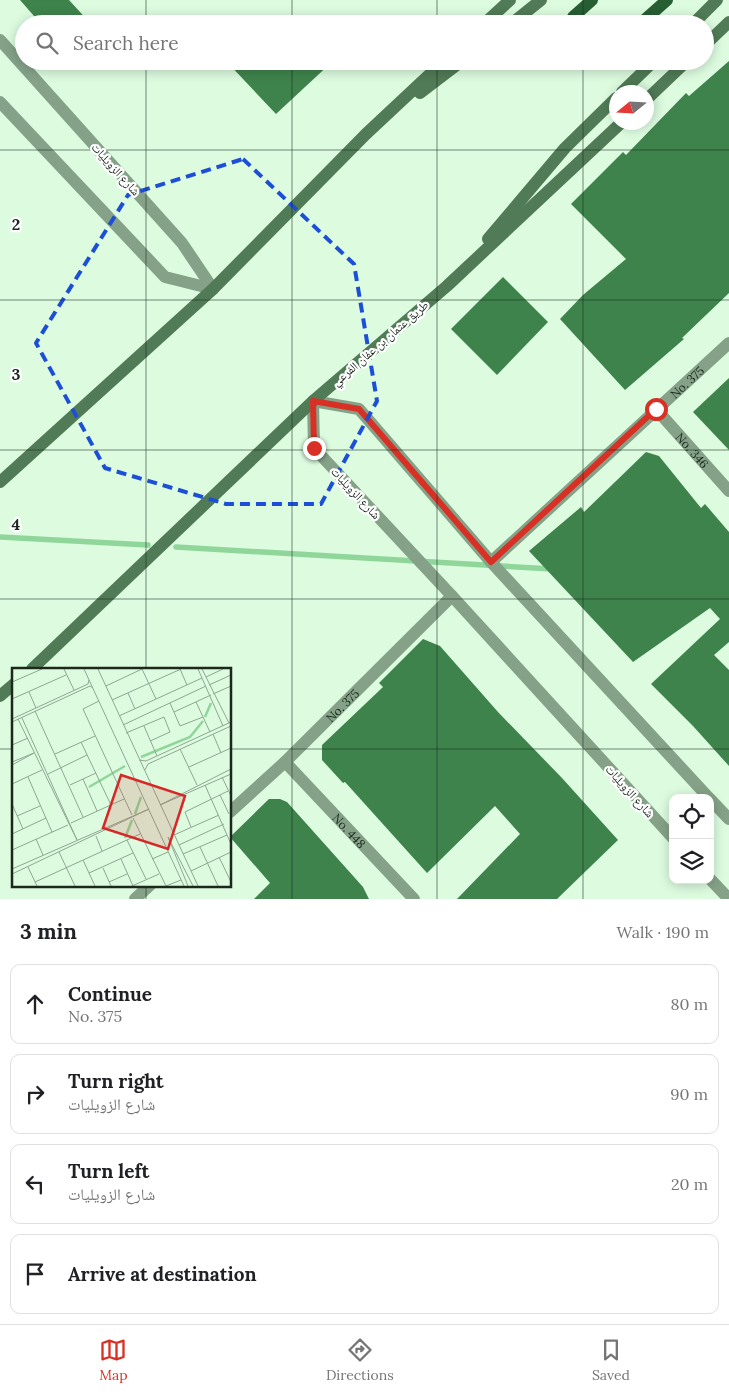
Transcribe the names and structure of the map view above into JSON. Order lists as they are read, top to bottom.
{
  "streets": {
    "main road": ["طريق عثمان بن عفان الفرعي"],
    "street": [
      "شارع الزويليات",
      "No. 375",
      "No. 346",
      "No. 448"
    ]
  },
  "crossings": [
    ["شارع الزويليات", "طريق عثمان بن عفان الفرعي"],
    ["شارع الزويليات", "No. 375"],
    ["No. 375", "No. 346"],
    ["No. 375", "No. 448"]
  ],
  "north": "left",
  "page": {
    "search": "Search here",
    "heading": ["3 min", "Walk · 190 m"],
    "list": [
      ["Continue", "No. 375", "80 m"],
      ["Turn right", "شارع الزويليات", "90 m"],
      ["Turn left", "شارع الزويليات", "20 m"],
      "Arrive at destination"
    ],
    "nav": ["Map", "Directions", "Saved"]
  },
  "grid": {
    "rows": ["2", "3", "4"]
  }
}
